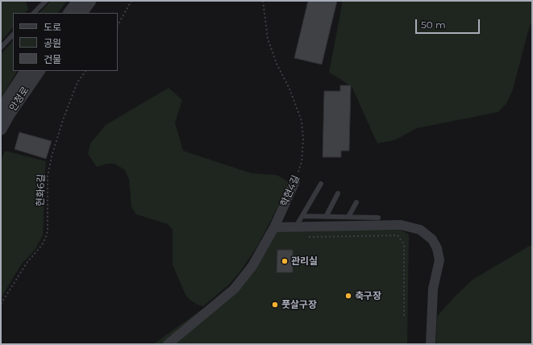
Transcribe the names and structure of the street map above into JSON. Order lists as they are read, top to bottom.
{
  "streets": {
    "street": ["안청로", "학현4길"],
    "path": ["현화6길"]
  },
  "places": ["관리실", "축구장", "풋살구장"],
  "legend": ["도로", "공원", "건물"],
  "scale_bar": "50 m"
}
